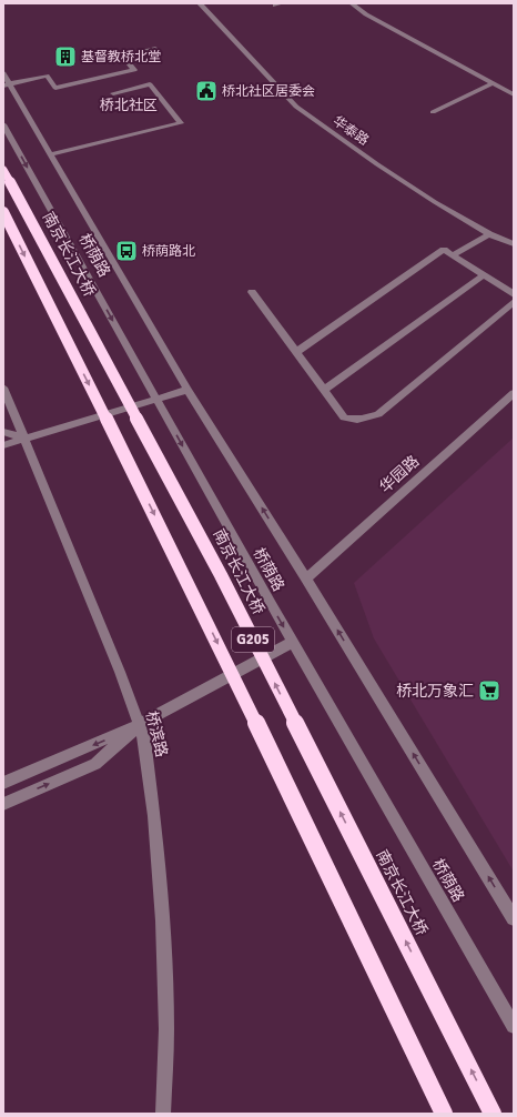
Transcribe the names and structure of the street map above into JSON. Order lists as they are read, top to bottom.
{
  "streets": {
    "highway": ["南京长江大桥", "G205"],
    "street": [
      "华泰路",
      "桥荫路",
      "华园路",
      "桥滨路"
    ]
  },
  "crossings": [
    ["桥荫路", "华园路"]
  ],
  "districts": ["桥北社区"],
  "places": {
    "building": ["基督教桥北堂"],
    "public building": ["桥北社区居委会"],
    "bus stop": ["桥荫路北"],
    "supermarket": ["桥北万象汇"]
  }
}
